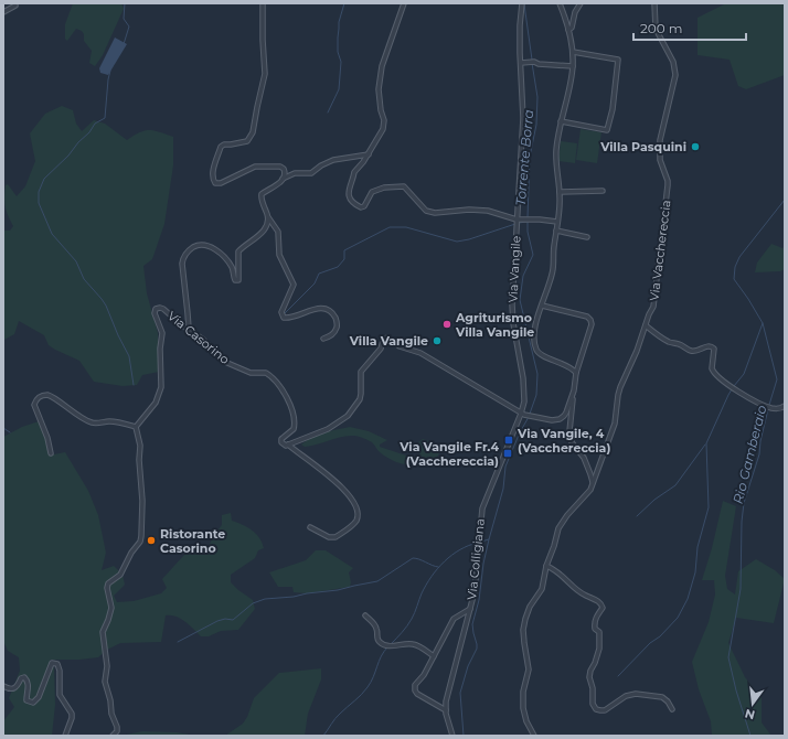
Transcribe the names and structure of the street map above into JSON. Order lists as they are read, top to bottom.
{
  "streets": {
    "street": [
      "Via Vacchereccia",
      "Via Vangile",
      "Via Casorino",
      "Via Colligiana"
    ]
  },
  "crossings": [
    ["Via Vangile", "Via Colligiana"]
  ],
  "water": ["Torrente Borra", "Rio Gamberaio"],
  "places": {
    "other": [
      "Villa Pasquini",
      "Agriturismo Villa Vangile",
      "Villa Vangile",
      "Ristorante Casorino"
    ],
    "transit": ["Via Vangile, 4 (Vacchereccia)", "Via Vangile Fr.4 (Vacchereccia)"]
  },
  "scale_bar": "200 m",
  "north": "bottom"
}
